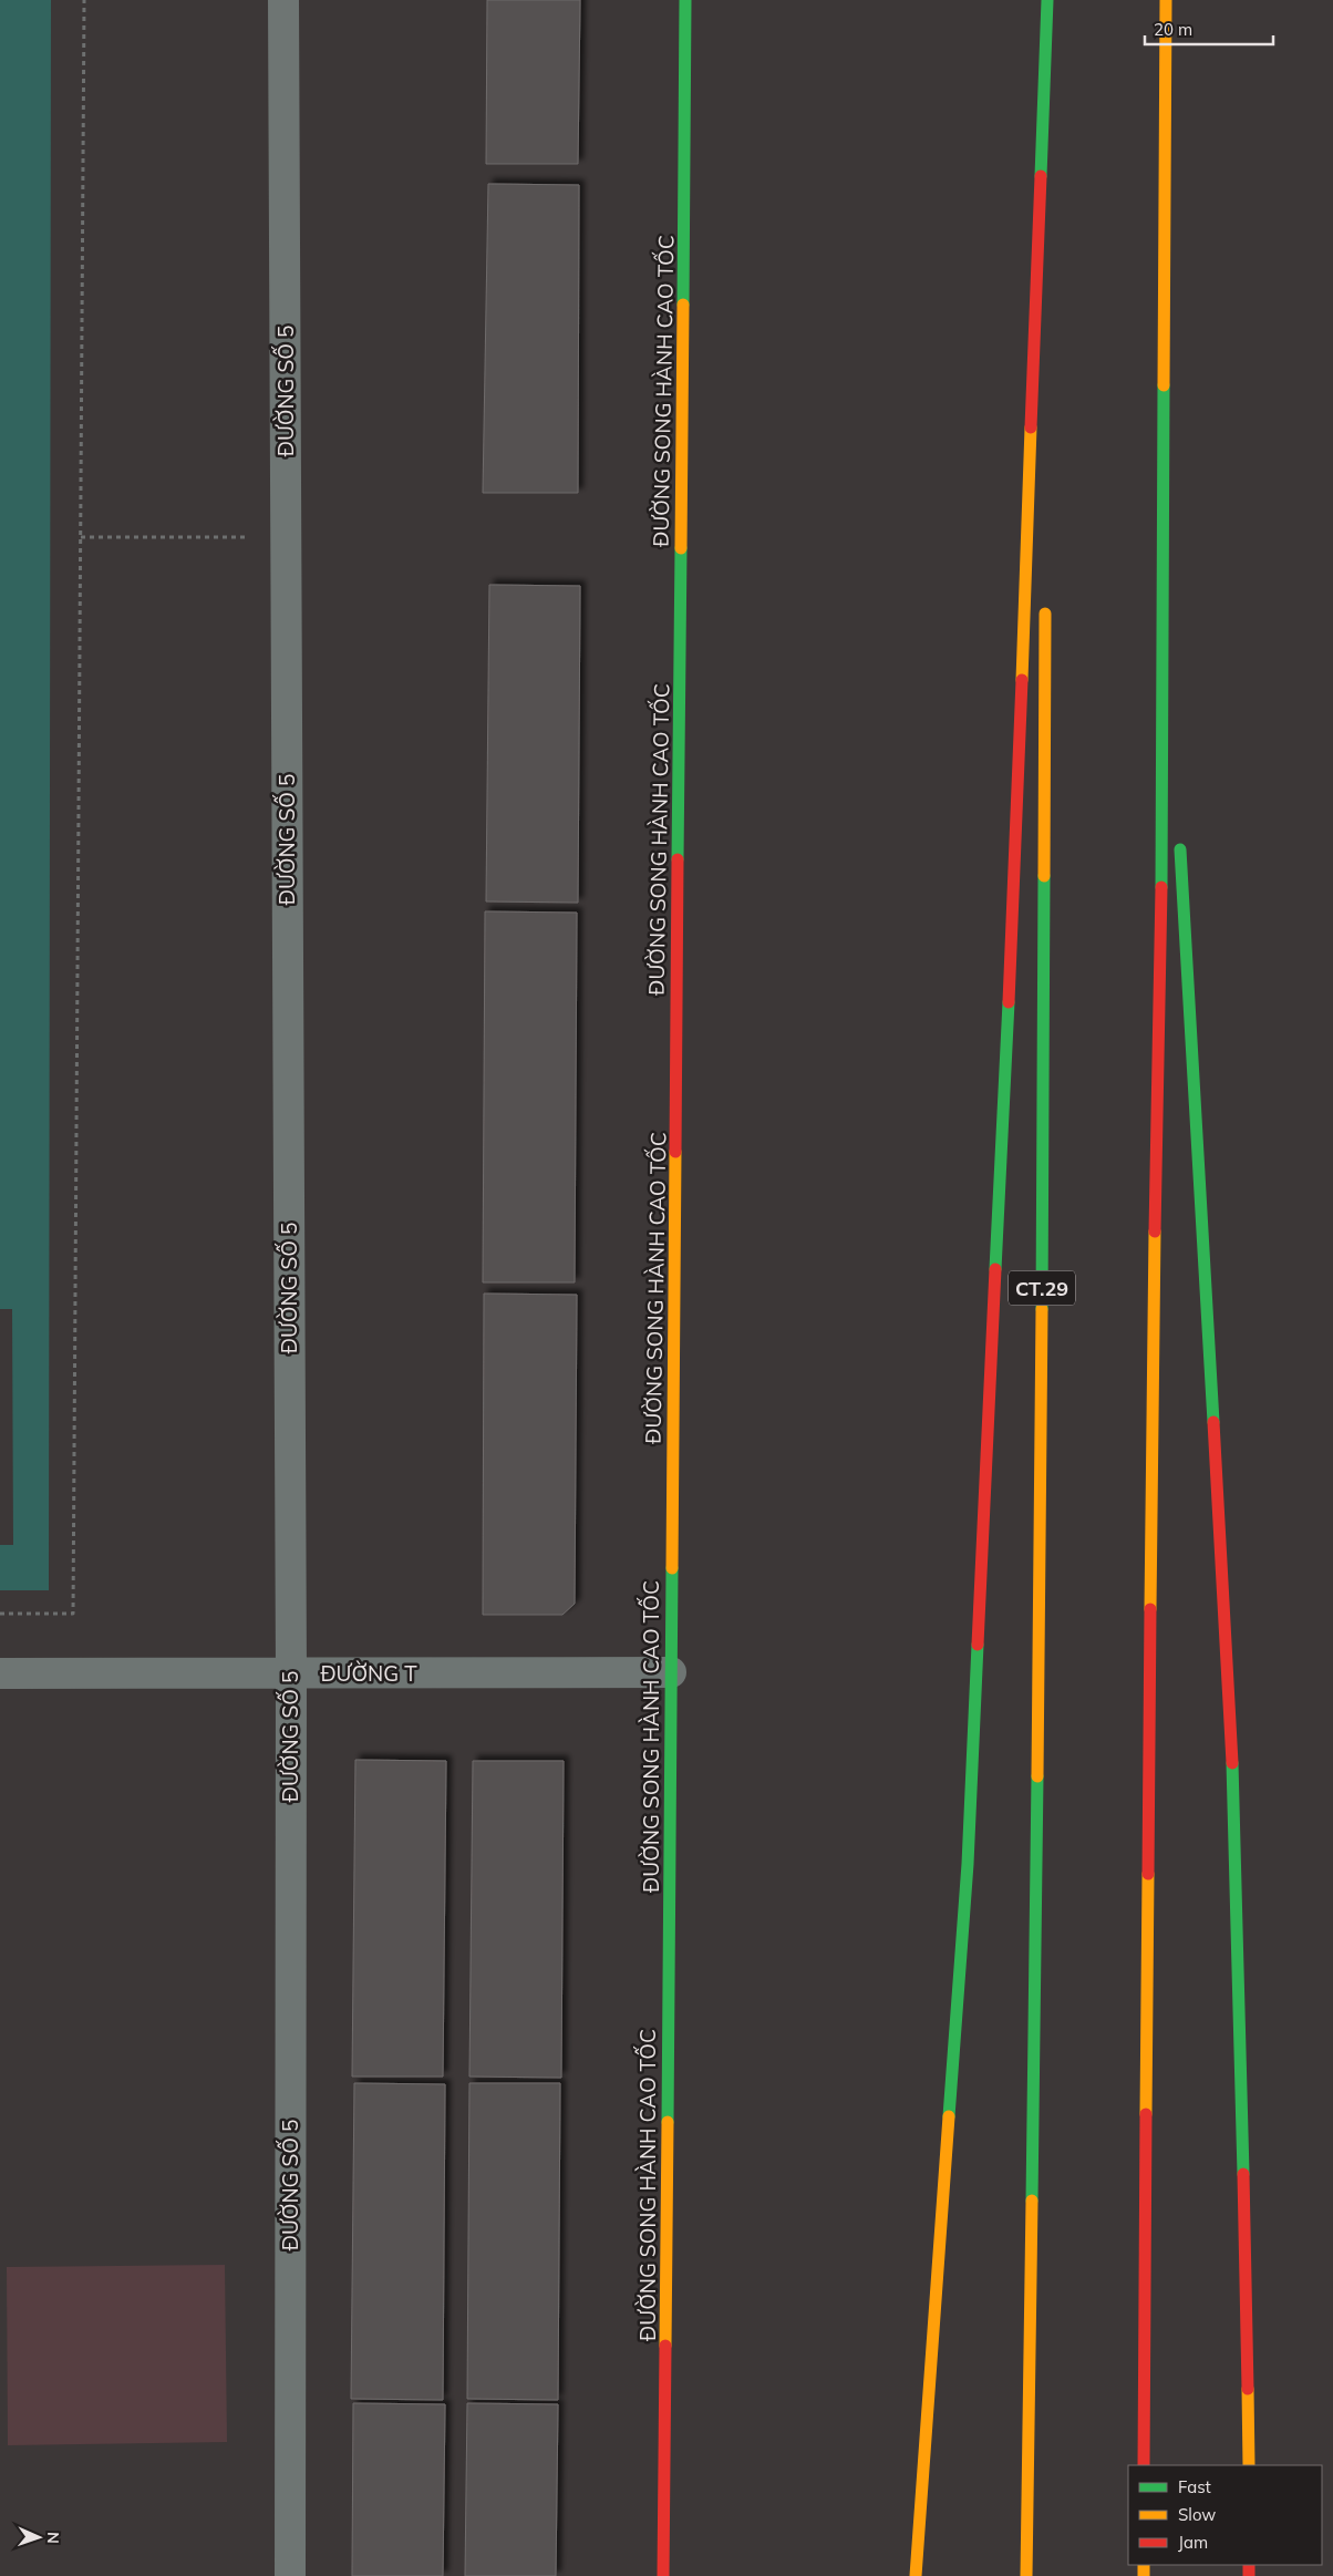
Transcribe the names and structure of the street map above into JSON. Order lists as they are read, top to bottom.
{
  "streets": {
    "main road": ["ĐƯỜNG SONG HÀNH CAO TỐC", "CT.29"],
    "street": ["ĐƯỜNG SỐ 5", "ĐƯỜNG T"]
  },
  "crossings": [
    ["ĐƯỜNG SỐ 5", "ĐƯỜNG T"],
    ["ĐƯỜNG SONG HÀNH CAO TỐC", "ĐƯỜNG T"]
  ],
  "legend": ["Fast", "Slow", "Jam"],
  "scale_bar": "20 m",
  "north": "right"
}
